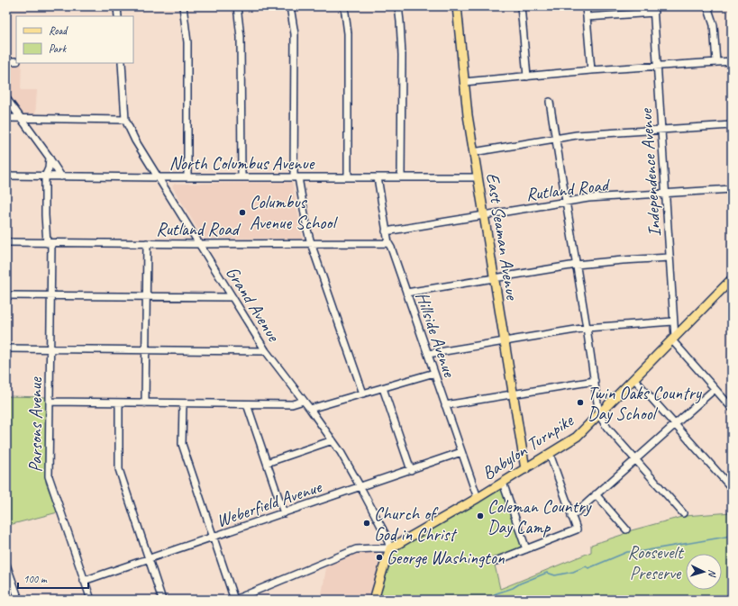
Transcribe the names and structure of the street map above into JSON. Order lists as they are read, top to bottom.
{
  "streets": {
    "main road": ["East Seaman Avenue", "Babylon Turnpike"],
    "street": [
      "North Columbus Avenue",
      "Independence Avenue",
      "Rutland Road",
      "Grand Avenue",
      "Hillside Avenue",
      "Parsons Avenue",
      "Weberfield Avenue"
    ]
  },
  "crossings": [
    ["North Columbus Avenue", "East Seaman Avenue"],
    ["North Columbus Avenue", "Grand Avenue"],
    ["North Columbus Avenue", "Hillside Avenue"],
    ["North Columbus Avenue", "Parsons Avenue"],
    ["Independence Avenue", "Rutland Road"],
    ["Independence Avenue", "Babylon Turnpike"],
    ["Rutland Road", "East Seaman Avenue"],
    ["Rutland Road", "Grand Avenue"],
    ["Rutland Road", "Hillside Avenue"],
    ["Rutland Road", "Parsons Avenue"],
    ["East Seaman Avenue", "Babylon Turnpike"],
    ["Grand Avenue", "Babylon Turnpike"],
    ["Grand Avenue", "Weberfield Avenue"],
    ["Hillside Avenue", "Babylon Turnpike"],
    ["Hillside Avenue", "Weberfield Avenue"],
    ["Parsons Avenue", "Weberfield Avenue"]
  ],
  "parks": ["Roosevelt Preserve"],
  "places": [
    "Columbus Avenue School",
    "Twin Oaks Country Day School",
    "Coleman Country Day Camp",
    "Church of God in Christ",
    "George Washington"
  ],
  "legend": ["Road", "Park"],
  "scale_bar": "100 m",
  "north": "right"
}
